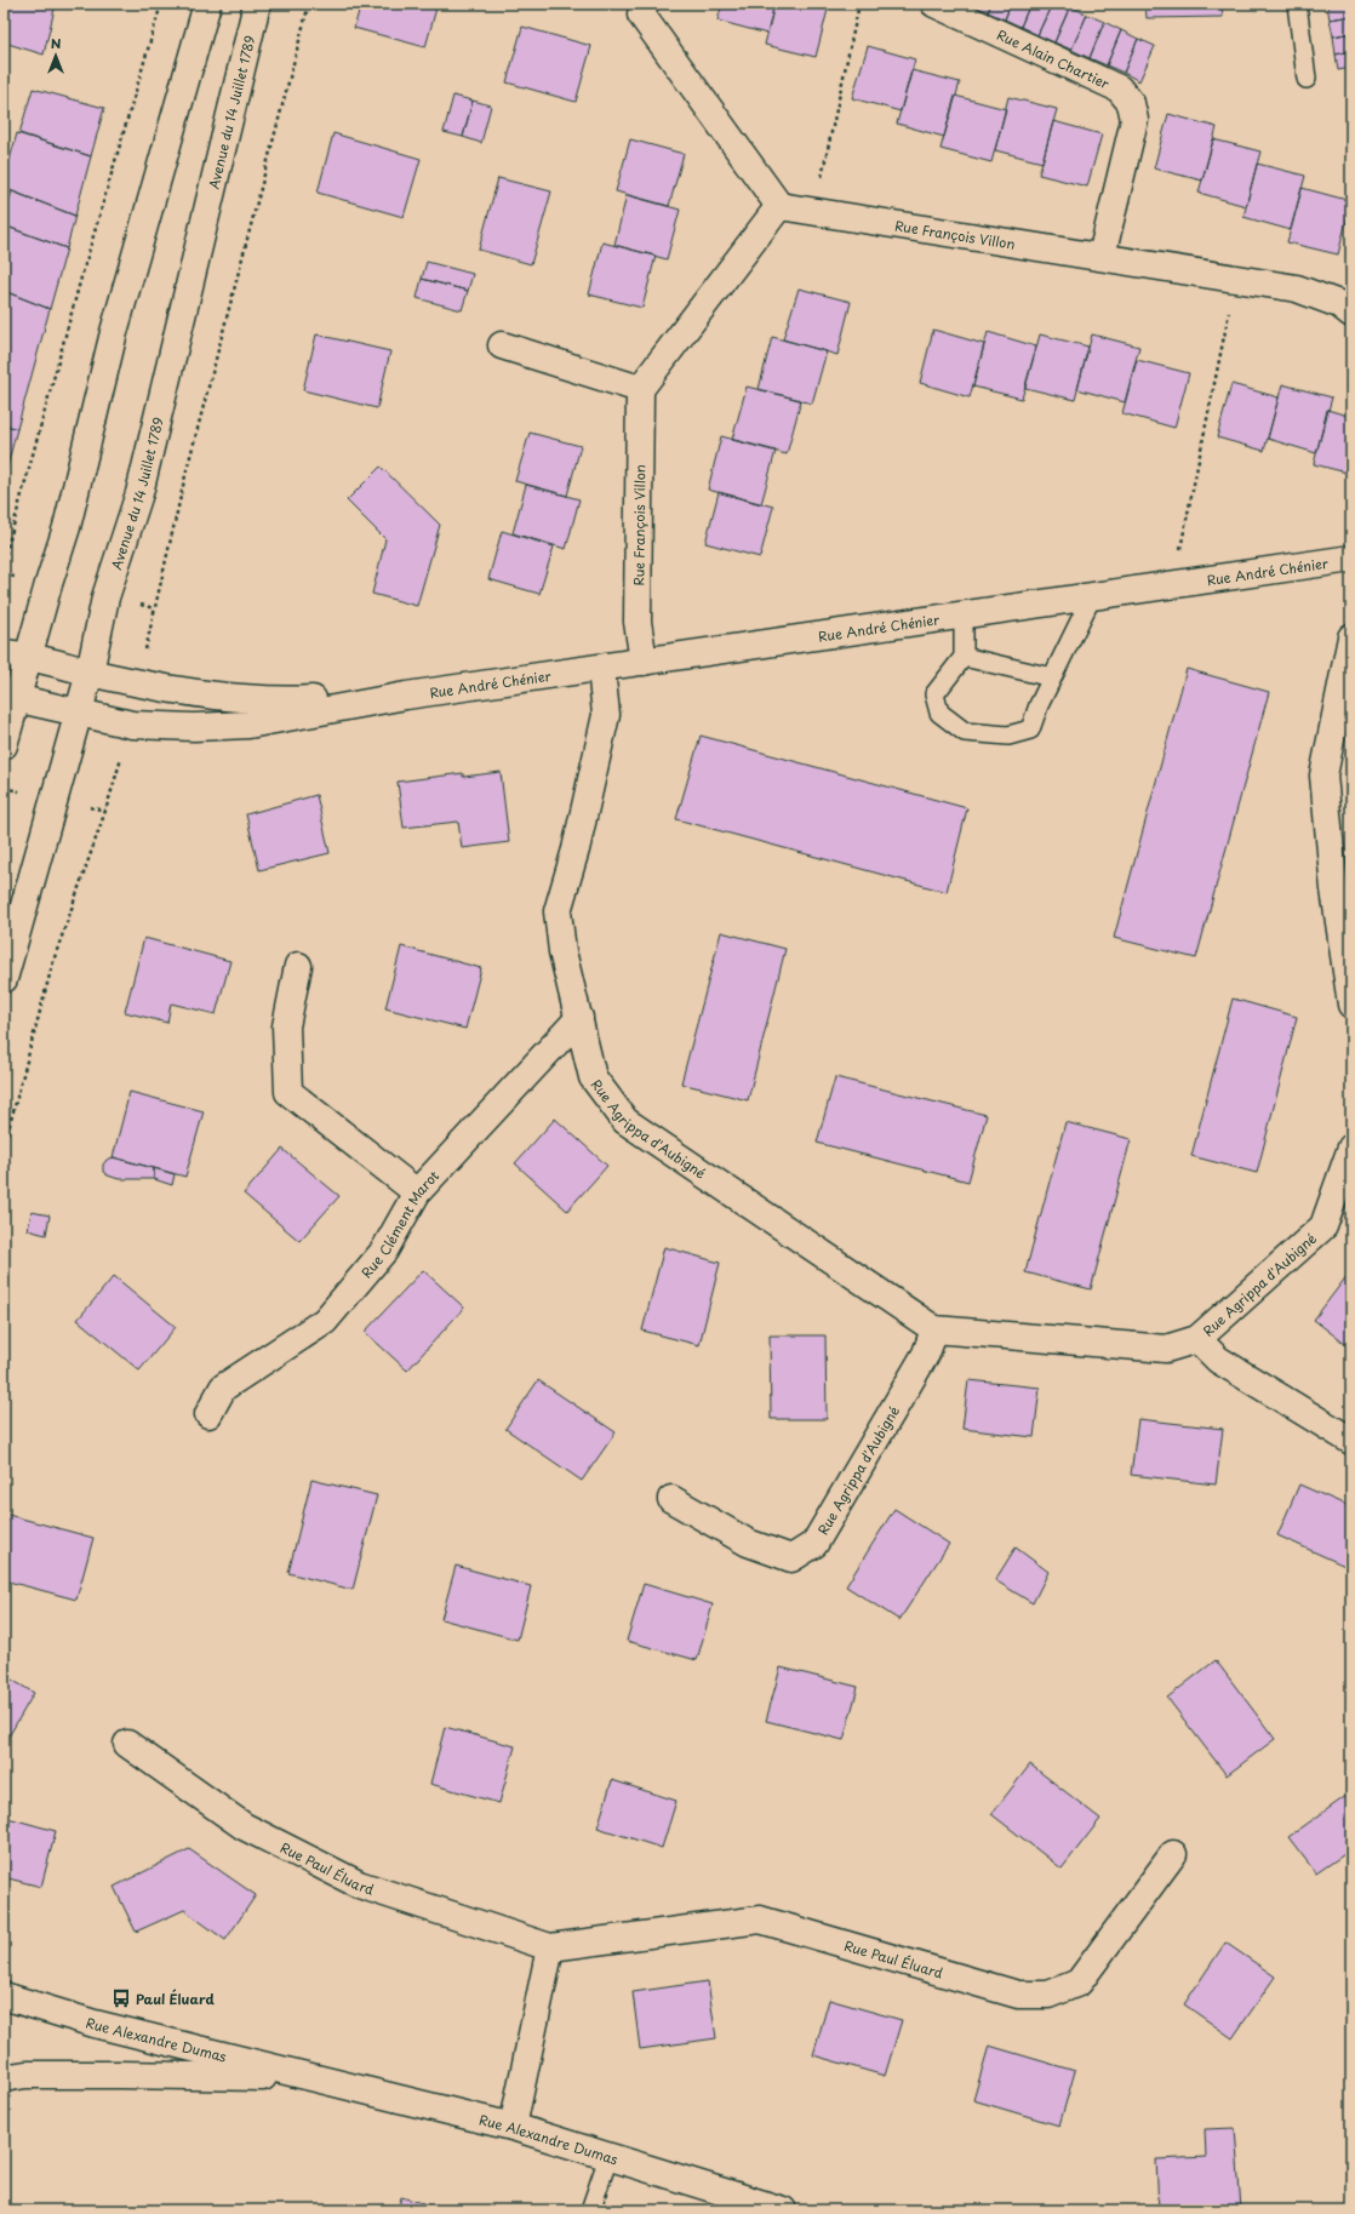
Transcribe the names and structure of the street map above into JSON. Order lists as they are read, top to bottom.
{
  "streets": {
    "street": [
      "Rue Alain Chartier",
      "Avenue du 14 Juillet 1789",
      "Rue François Villon",
      "Rue André Chénier",
      "Rue Agrippa d'Aubigné",
      "Rue Clément Marot",
      "Rue Paul Éluard",
      "Rue Alexandre Dumas"
    ]
  },
  "crossings": [
    ["Rue Alain Chartier", "Rue François Villon"],
    ["Avenue du 14 Juillet 1789", "Rue André Chénier"],
    ["Rue François Villon", "Rue André Chénier"],
    ["Rue André Chénier", "Rue Agrippa d'Aubigné"],
    ["Rue Agrippa d'Aubigné", "Rue Clément Marot"]
  ],
  "places": {
    "bus stop": ["Paul Éluard"]
  },
  "north": "top"
}
